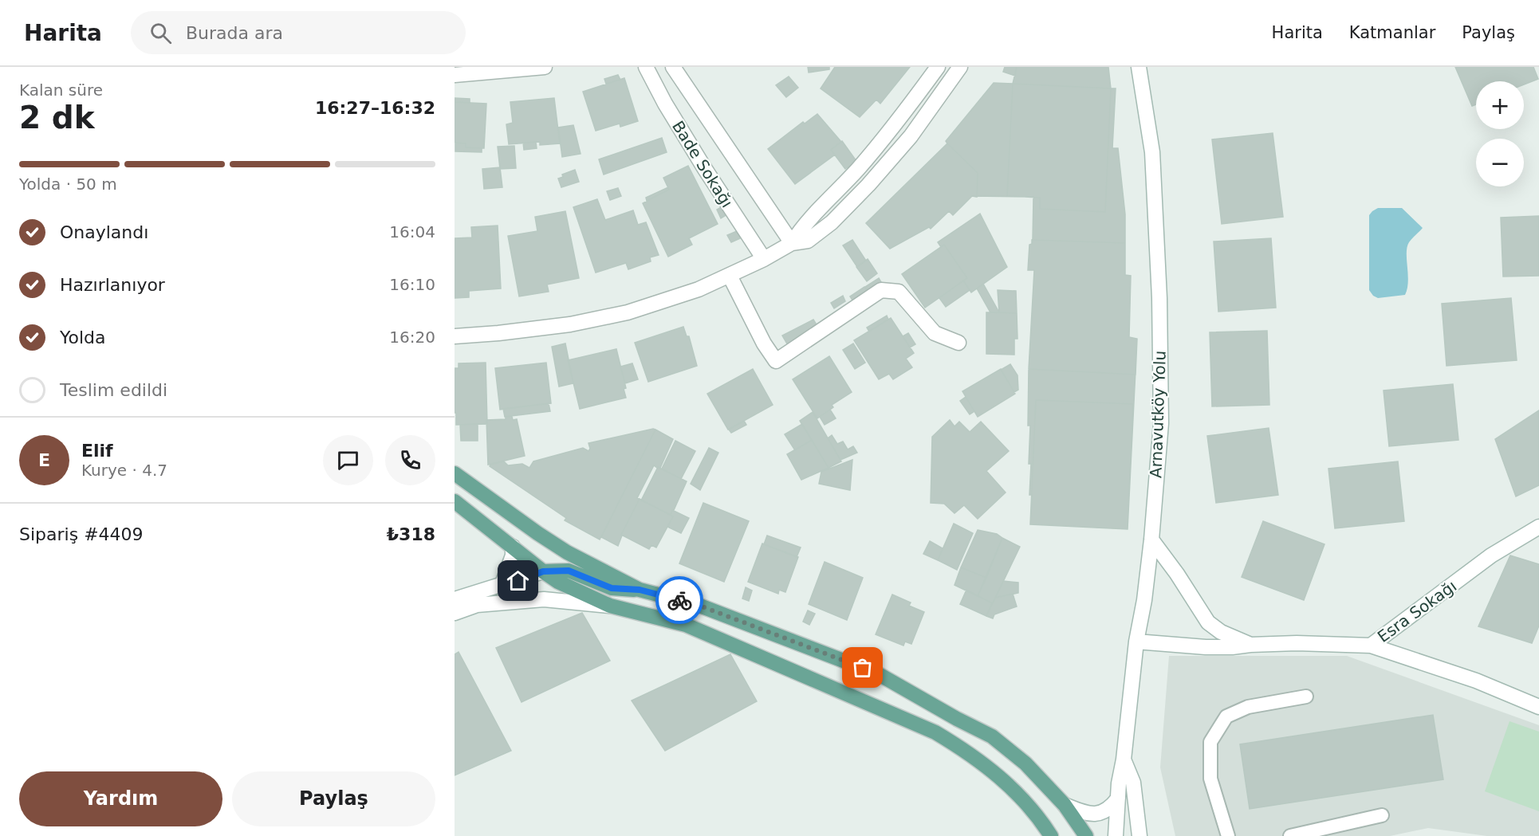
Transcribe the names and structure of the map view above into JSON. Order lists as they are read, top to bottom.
{
  "streets": {
    "main road": ["Bade Sokağı", "Arnavutköy Yolu", "Esra Sokağı"]
  },
  "crossings": [
    ["Arnavutköy Yolu", "Esra Sokağı"]
  ],
  "page": {
    "header": "Harita",
    "search": "Burada ara",
    "nav": ["Harita", "Katmanlar", "Paylaş"],
    "heading": ["2 dk", "Kalan süre", "16:27–16:32"],
    "panel": [
      "Elif",
      "Kurye · 4.7",
      "Sipariş #4409",
      "₺318"
    ],
    "map_buttons": ["+", "−"],
    "bar": "Yolda · 50 m",
    "list": [
      ["Onaylandı", "16:04"],
      ["Hazırlanıyor", "16:10"],
      ["Yolda", "16:20"],
      "Teslim edildi"
    ],
    "round": "E",
    "buttons": ["Yardım", "Paylaş"]
  }
}
